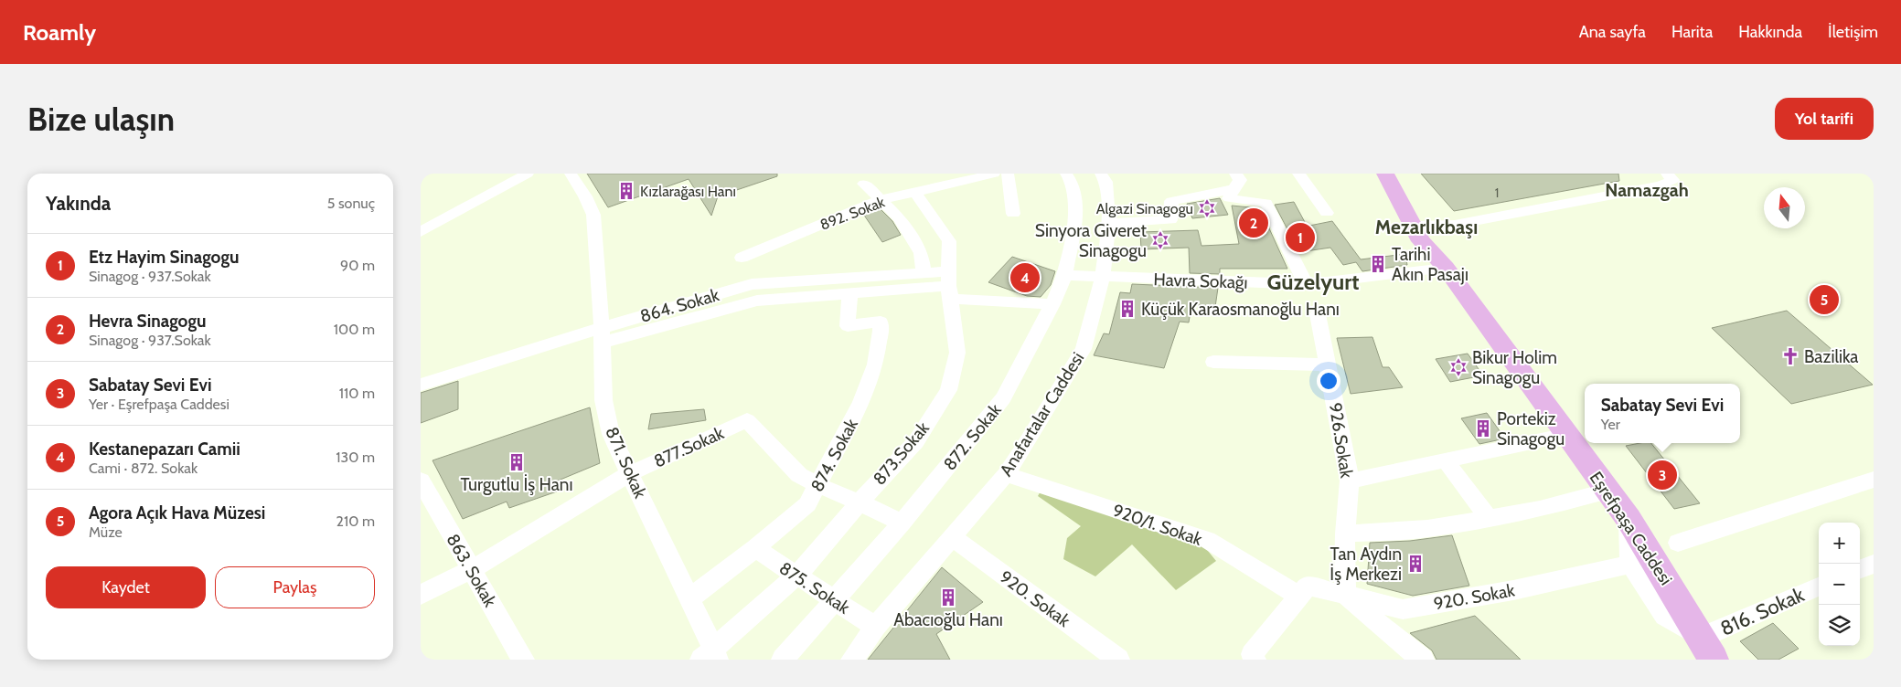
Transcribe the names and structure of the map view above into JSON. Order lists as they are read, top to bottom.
{
  "streets": {
    "main road": ["Eşrefpaşa Caddesi"],
    "street": [
      "892. Sokak",
      "Havra Sokağı",
      "864. Sokak",
      "Anafartalar Caddesi",
      "872. Sokak",
      "926.Sokak",
      "877.Sokak",
      "873.Sokak",
      "874. Sokak",
      "871. Sokak",
      "920/1. Sokak",
      "863. Sokak",
      "875. Sokak",
      "920. Sokak",
      "816. Sokak"
    ]
  },
  "crossings": [
    ["892. Sokak", "873.Sokak"],
    ["Havra Sokağı", "Anafartalar Caddesi"],
    ["Havra Sokağı", "872. Sokak"],
    ["Havra Sokağı", "Eşrefpaşa Caddesi"],
    ["864. Sokak", "873.Sokak"],
    ["864. Sokak", "871. Sokak"],
    ["Anafartalar Caddesi", "920/1. Sokak"],
    ["Anafartalar Caddesi", "875. Sokak"],
    ["Anafartalar Caddesi", "920. Sokak"],
    ["872. Sokak", "875. Sokak"],
    ["926.Sokak", "920. Sokak"],
    ["877.Sokak", "874. Sokak"],
    ["877.Sokak", "871. Sokak"],
    ["877.Sokak", "863. Sokak"],
    ["873.Sokak", "871. Sokak"],
    ["873.Sokak", "875. Sokak"],
    ["874. Sokak", "871. Sokak"],
    ["874. Sokak", "875. Sokak"],
    ["920/1. Sokak", "920. Sokak"],
    ["Eşrefpaşa Caddesi", "920. Sokak"],
    ["Eşrefpaşa Caddesi", "816. Sokak"]
  ],
  "districts": ["Namazgah", "Mezarlıkbaşı", "Güzelyurt"],
  "places": {
    "building": [
      "Kızlarağası Hanı",
      "Tarihi Akın Pasajı",
      "Küçük Karaosmanoğlu Hanı",
      "Portekiz Sinagogu",
      "Turgutlu İş Hanı",
      "Tan Aydın İş Merkezi",
      "Abacıoğlu Hanı"
    ],
    "synagogue": ["Algazi Sinagogu", "Sinyora Giveret Sinagogu", "Bikur Holim Sinagogu"],
    "church": ["Bazilika"]
  },
  "house_numbers": ["1"],
  "north": "top",
  "page": {
    "header": "Roamly",
    "nav": [
      "Ana sayfa",
      "Harita",
      "Hakkında",
      "İletişim"
    ],
    "buttons": [
      "Yol tarifi",
      ["Kaydet", "Paylaş"]
    ],
    "title": "Bize ulaşın",
    "heading": ["Yakında", "5 sonuç"],
    "pins": [
      "2",
      "1",
      "4",
      "5",
      "3"
    ],
    "list": [
      {
        "mark": "1",
        "name": "Etz Hayim Sinagogu",
        "note": "Sinagog · 937.Sokak",
        "value": "90 m"
      },
      {
        "mark": "2",
        "name": "Hevra Sinagogu",
        "note": "Sinagog · 937.Sokak",
        "value": "100 m"
      },
      {
        "mark": "3",
        "name": "Sabatay Sevi Evi",
        "note": "Yer · Eşrefpaşa Caddesi",
        "value": "110 m"
      },
      {
        "mark": "4",
        "name": "Kestanepazarı Camii",
        "note": "Cami · 872. Sokak",
        "value": "130 m"
      },
      {
        "mark": "5",
        "name": "Agora Açık Hava Müzesi",
        "note": "Müze",
        "value": "210 m"
      }
    ],
    "popup": ["Sabatay Sevi Evi", "Yer"],
    "map_buttons": ["+", "−"]
  }
}
